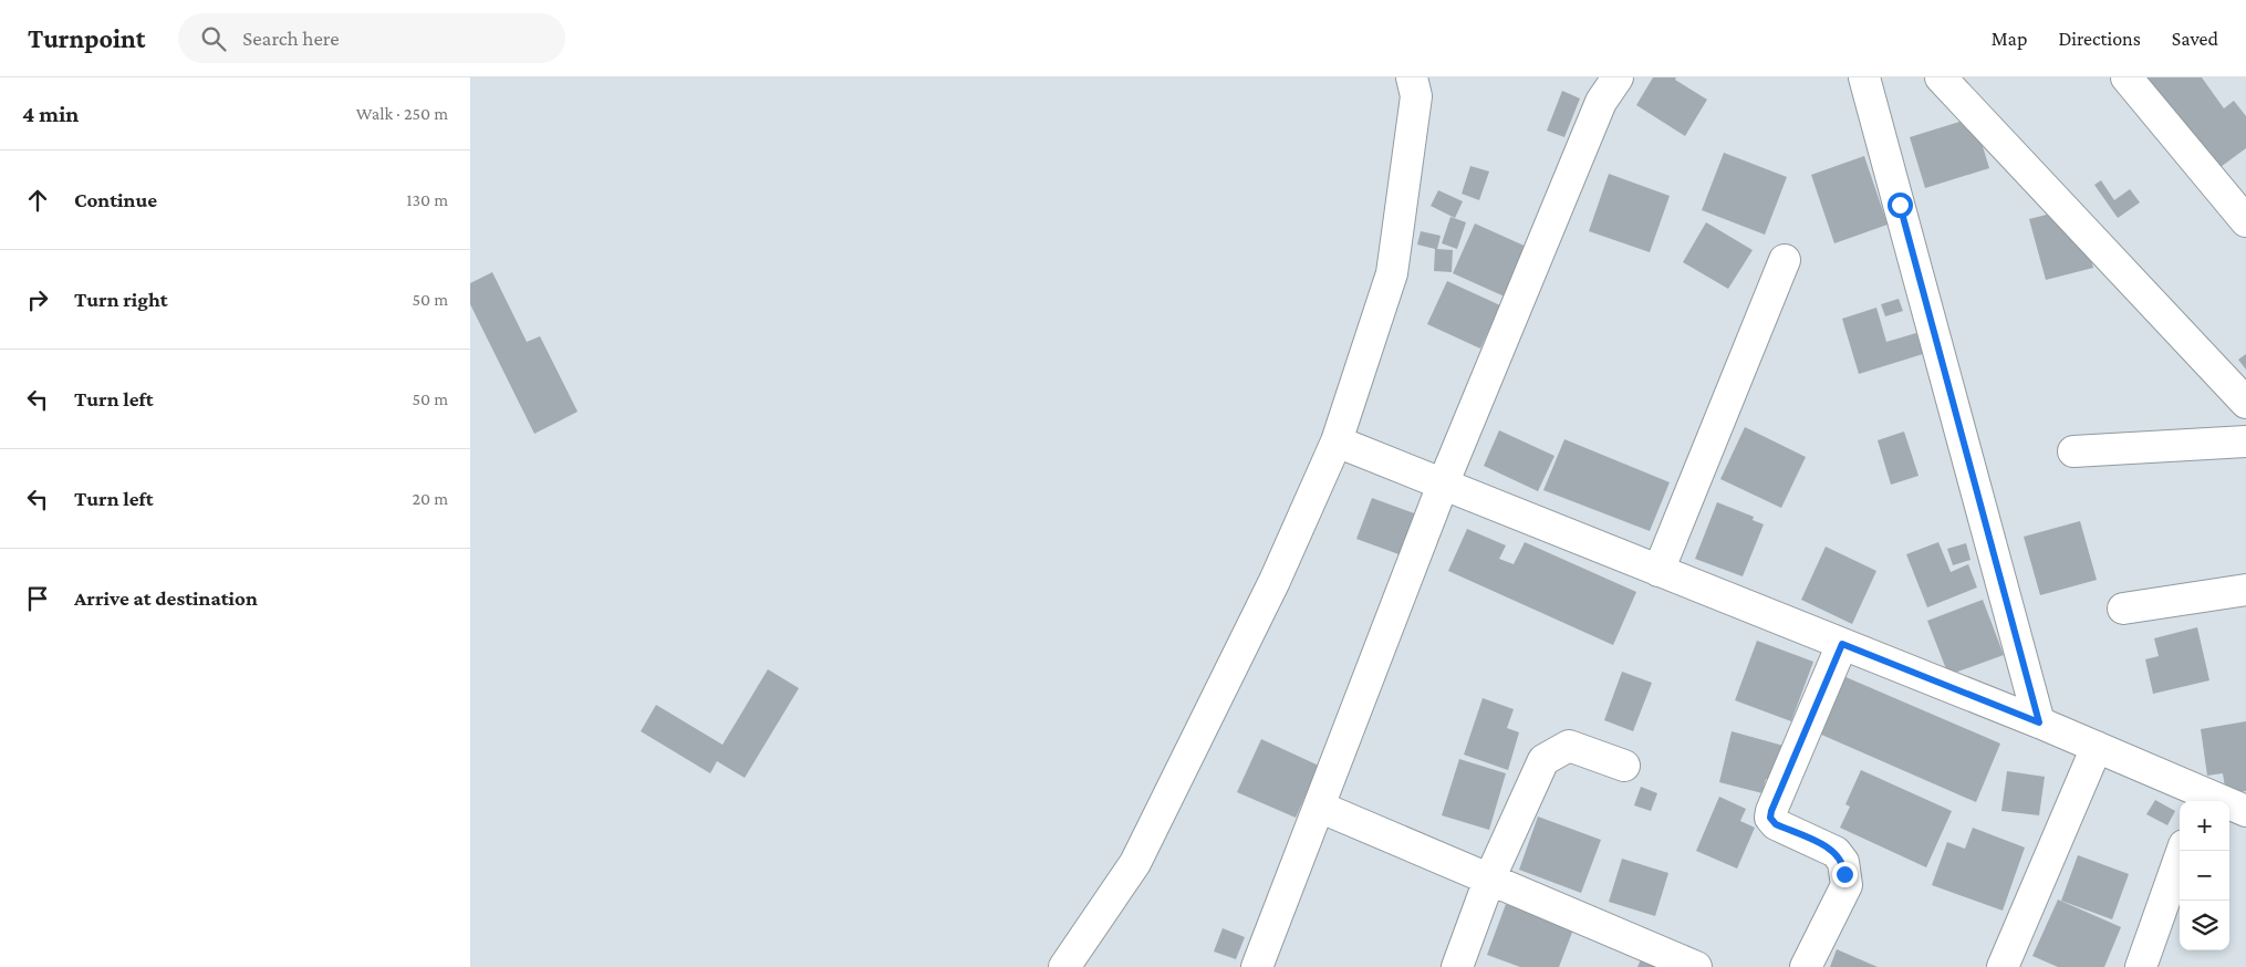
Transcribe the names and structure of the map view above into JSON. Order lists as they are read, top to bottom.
{
  "page": {
    "header": "Turnpoint",
    "search": "Search here",
    "nav": ["Map", "Directions", "Saved"],
    "heading": ["4 min", "Walk · 250 m"],
    "list": [
      ["Continue", "130 m"],
      ["Turn right", "50 m"],
      ["Turn left", "50 m"],
      ["Turn left", "20 m"],
      "Arrive at destination"
    ],
    "map_buttons": ["+", "−"]
  }
}
